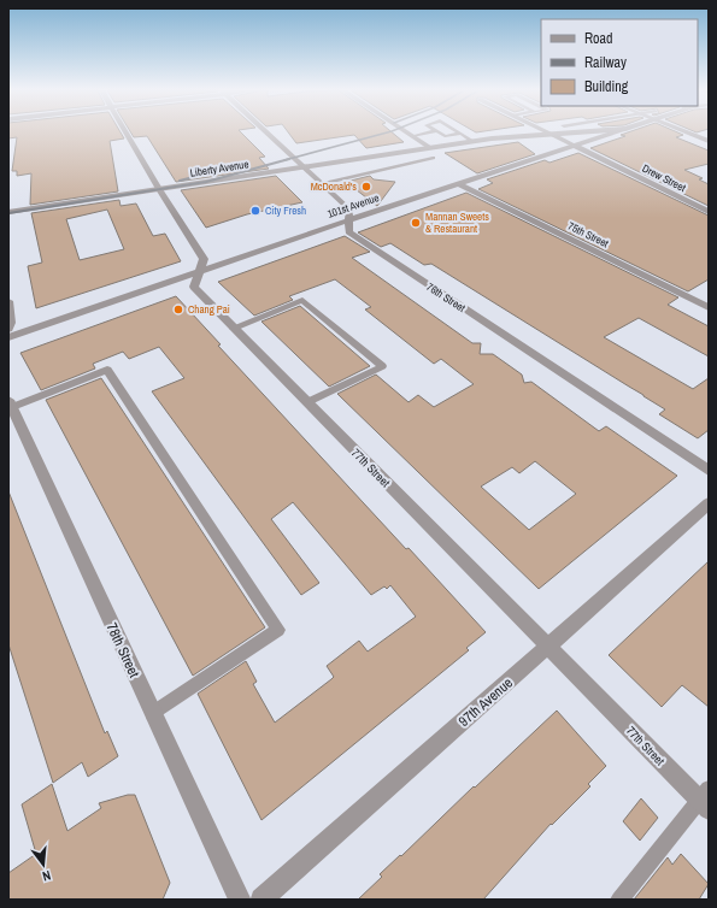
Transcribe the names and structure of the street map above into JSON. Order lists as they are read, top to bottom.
{
  "streets": {
    "street": [
      "Liberty Avenue",
      "Drew Street",
      "101st Avenue",
      "75th Street",
      "76th Street",
      "77th Street",
      "78th Street",
      "97th Avenue"
    ]
  },
  "crossings": [
    ["Liberty Avenue", "Drew Street"],
    ["Liberty Avenue", "76th Street"],
    ["Liberty Avenue", "77th Street"],
    ["Drew Street", "101st Avenue"],
    ["101st Avenue", "75th Street"],
    ["101st Avenue", "76th Street"],
    ["101st Avenue", "77th Street"],
    ["77th Street", "97th Avenue"]
  ],
  "places": [
    "McDonald's",
    "City Fresh",
    "Mannan Sweets & Restaurant",
    "Chang Pai"
  ],
  "legend": ["Road", "Railway", "Building"],
  "north": "bottom"
}
